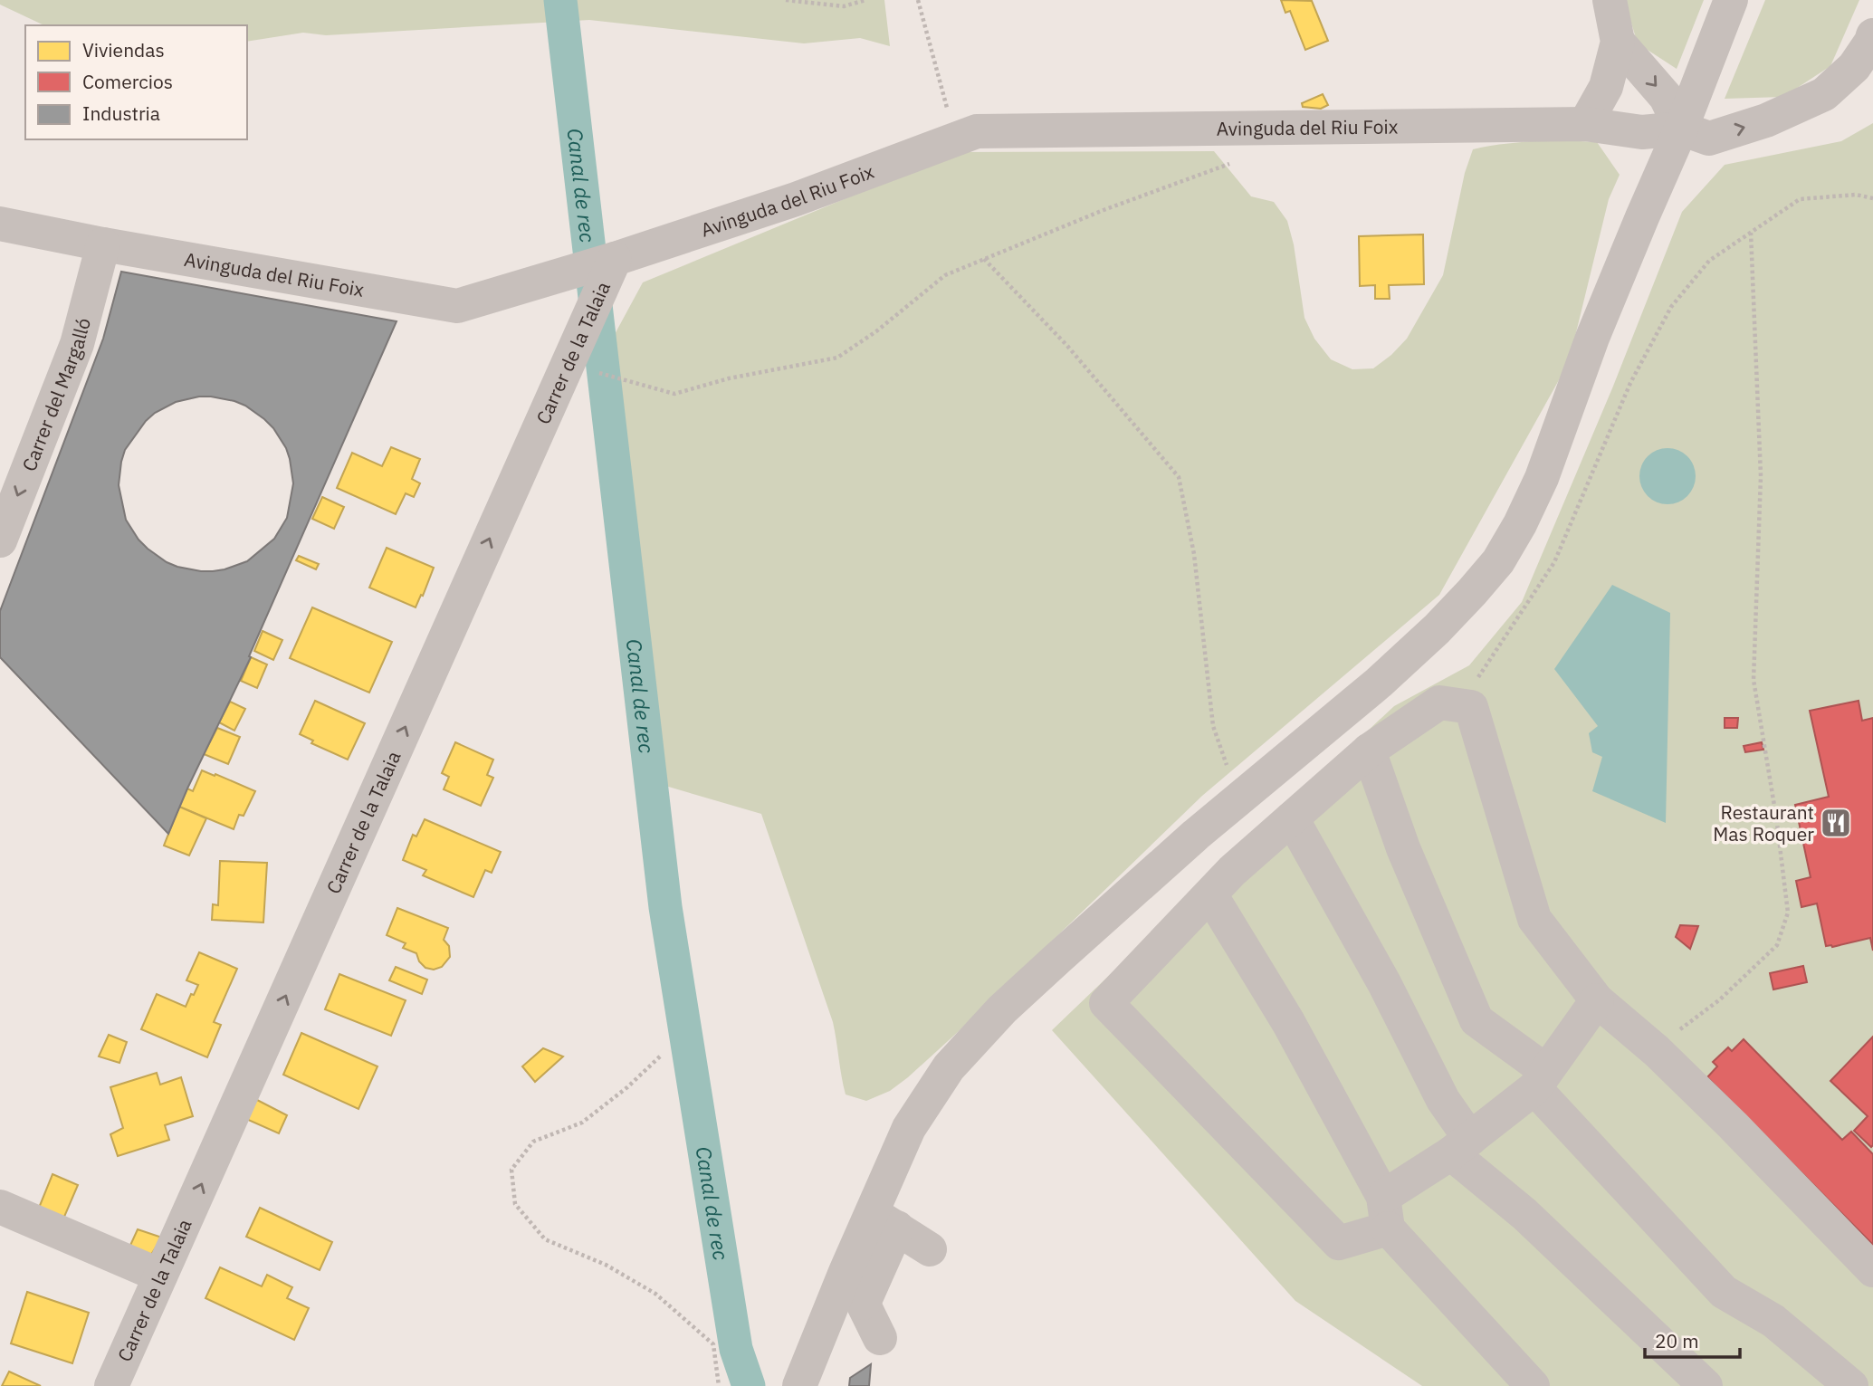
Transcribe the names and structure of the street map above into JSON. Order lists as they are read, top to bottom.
{
  "streets": {
    "street": ["Avinguda del Riu Foix", "Carrer de la Talaia", "Carrer del Margalló"]
  },
  "crossings": [
    ["Avinguda del Riu Foix", "Carrer de la Talaia"],
    ["Avinguda del Riu Foix", "Carrer del Margalló"]
  ],
  "one_way": ["Carrer de la Talaia", "Carrer del Margalló"],
  "water": ["Canal de rec"],
  "places": {
    "restaurant": ["Restaurant Mas Roquer"]
  },
  "legend": ["Viviendas", "Comercios", "Industria"],
  "scale_bar": "20 m"
}
